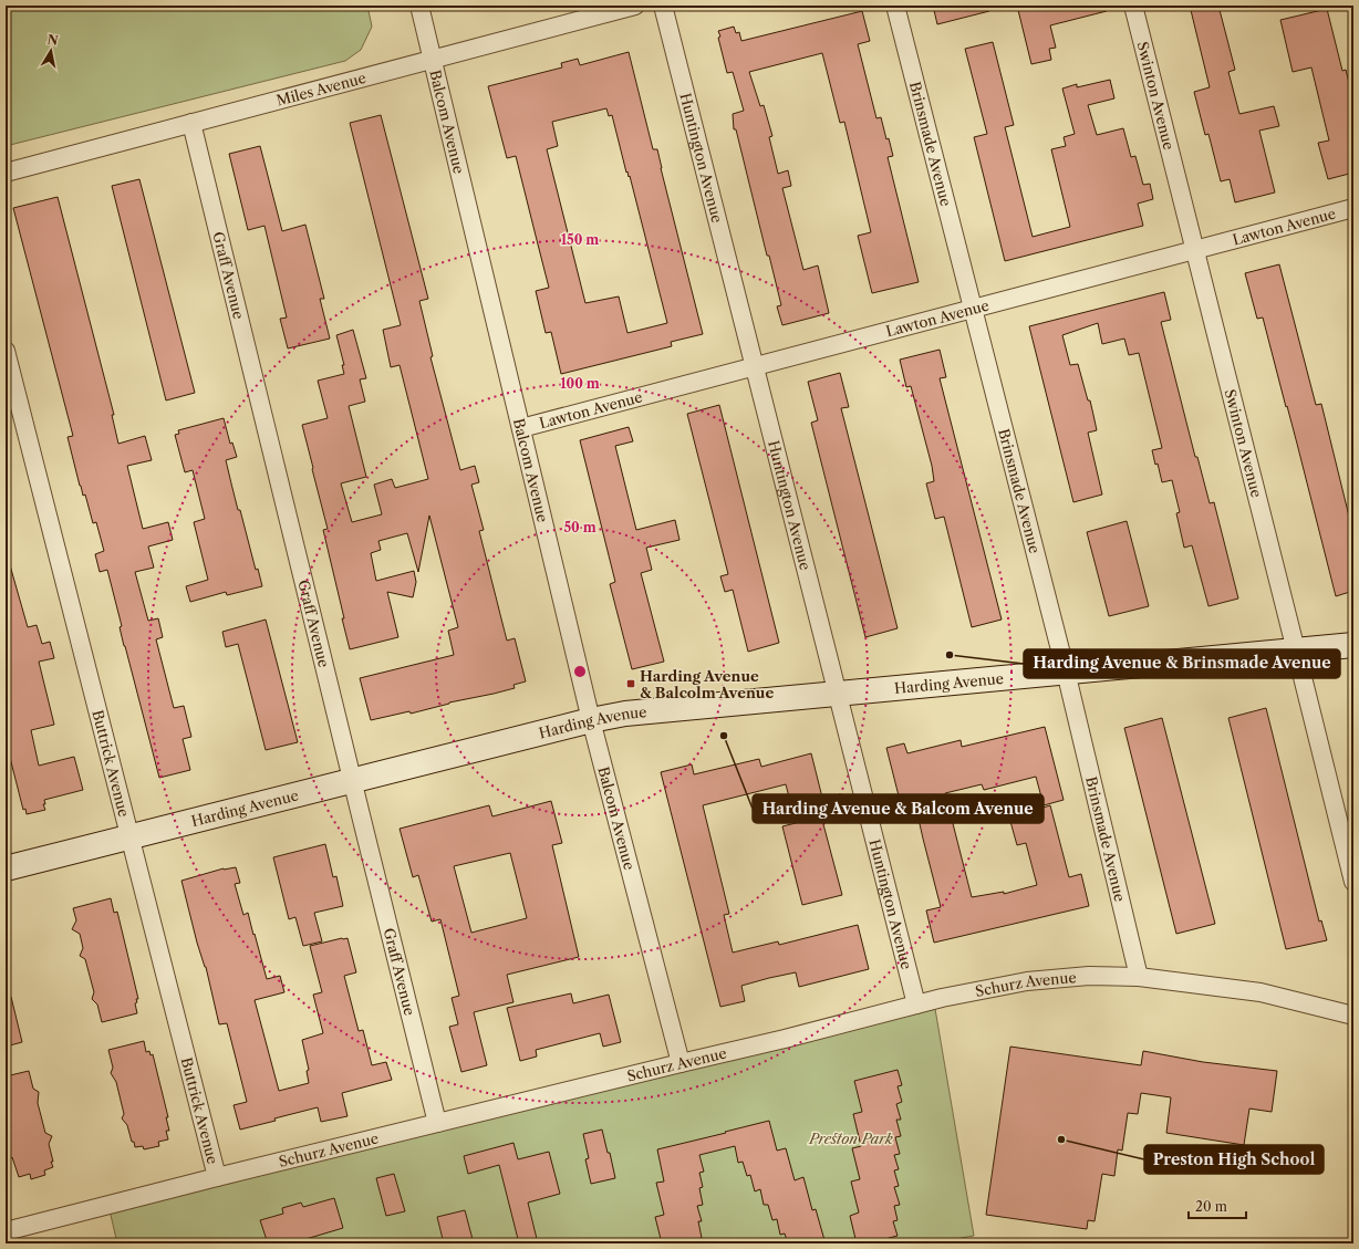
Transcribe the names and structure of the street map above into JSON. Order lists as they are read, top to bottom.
{
  "streets": {
    "street": [
      "Miles Avenue",
      "Swinton Avenue",
      "Balcom Avenue",
      "Brinsmade Avenue",
      "Huntington Avenue",
      "Lawton Avenue",
      "Graff Avenue",
      "Harding Avenue",
      "Buttrick Avenue",
      "Schurz Avenue"
    ]
  },
  "crossings": [
    ["Miles Avenue", "Balcom Avenue"],
    ["Miles Avenue", "Graff Avenue"],
    ["Swinton Avenue", "Lawton Avenue"],
    ["Swinton Avenue", "Harding Avenue"],
    ["Balcom Avenue", "Lawton Avenue"],
    ["Balcom Avenue", "Harding Avenue"],
    ["Balcom Avenue", "Schurz Avenue"],
    ["Brinsmade Avenue", "Lawton Avenue"],
    ["Brinsmade Avenue", "Harding Avenue"],
    ["Brinsmade Avenue", "Schurz Avenue"],
    ["Huntington Avenue", "Lawton Avenue"],
    ["Huntington Avenue", "Harding Avenue"],
    ["Huntington Avenue", "Schurz Avenue"],
    ["Graff Avenue", "Harding Avenue"],
    ["Graff Avenue", "Schurz Avenue"],
    ["Harding Avenue", "Buttrick Avenue"],
    ["Buttrick Avenue", "Schurz Avenue"]
  ],
  "parks": ["Preston Park"],
  "places": {
    "other": ["Harding Avenue & Brinsmade Avenue", "Harding Avenue & Balcom Avenue", "Preston High School"],
    "transit": ["Harding Avenue & Balcolm Avenue"]
  },
  "scale_bar": "20 m",
  "north": "top",
  "rings": ["150 m", "100 m", "50 m"]
}
